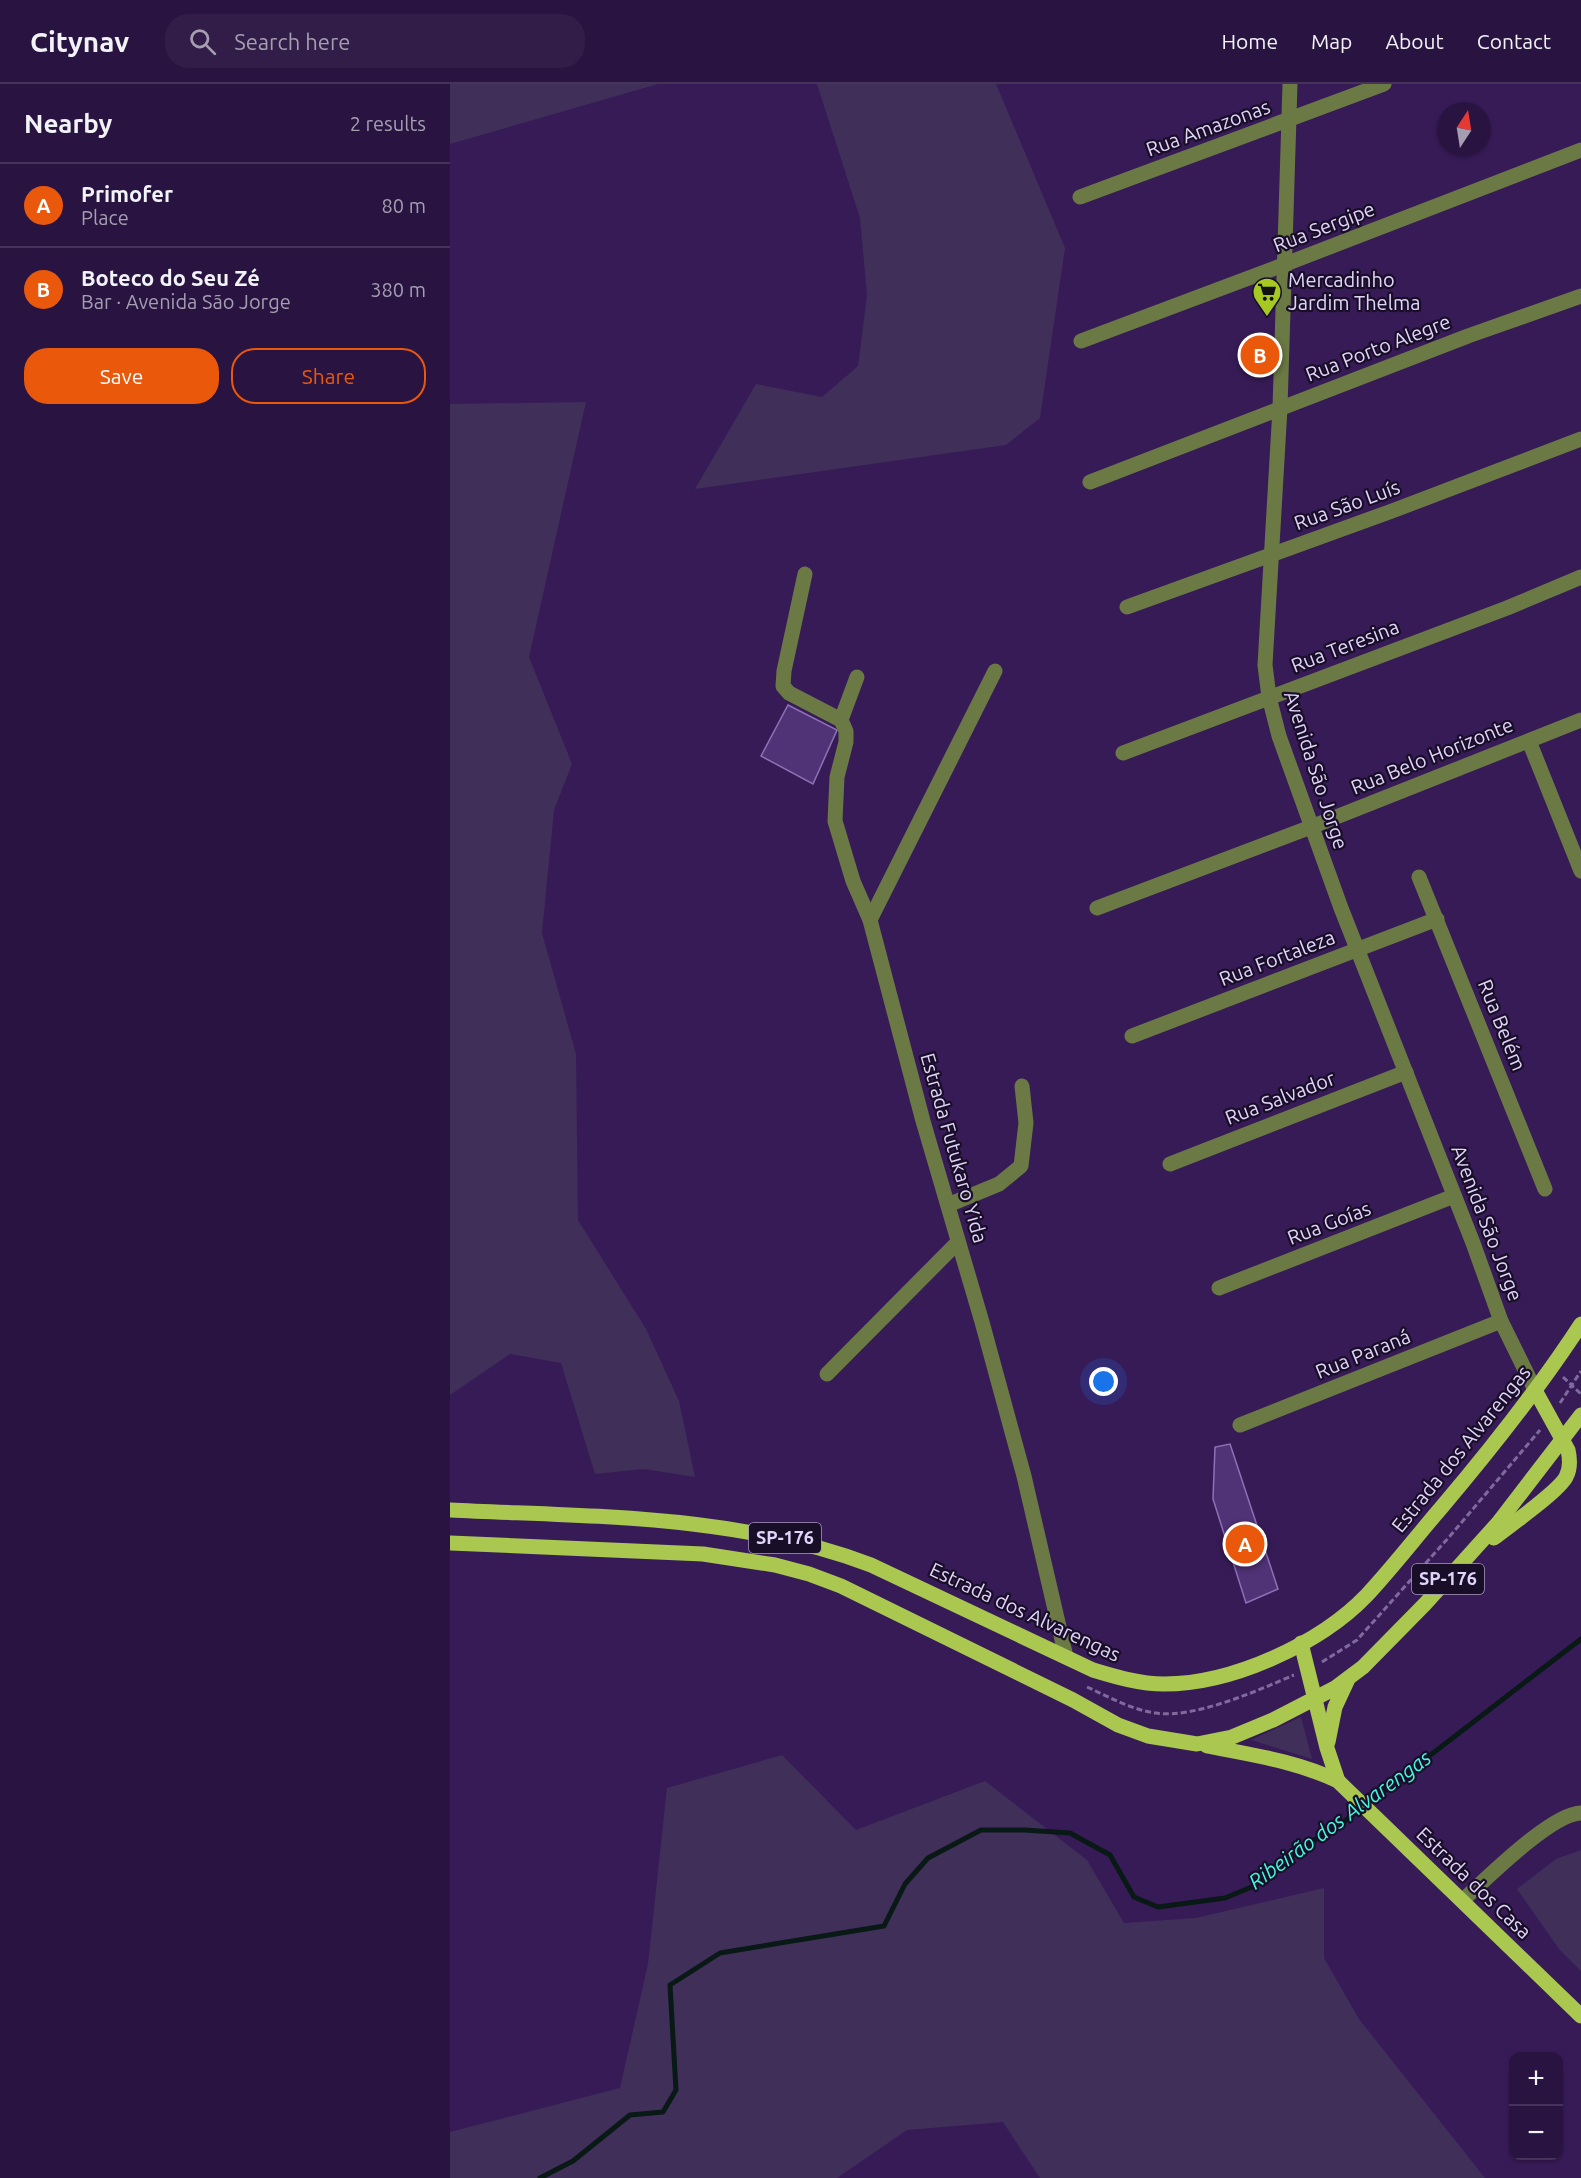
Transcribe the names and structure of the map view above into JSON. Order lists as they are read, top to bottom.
{
  "streets": {
    "main road": ["Estrada dos Alvarengas", "SP-176", "Estrada dos Casa"],
    "street": [
      "Rua Amazonas",
      "Rua Sergipe",
      "Rua Porto Alegre",
      "Rua São Luís",
      "Rua Teresina",
      "Rua Belo Horizonte",
      "Avenida São Jorge",
      "Rua Fortaleza",
      "Rua Belém",
      "Rua Salvador",
      "Estrada Futukaro Yida",
      "Rua Goías",
      "Rua Paraná"
    ]
  },
  "crossings": [
    ["Rua Amazonas", "Avenida São Jorge"],
    ["Rua Sergipe", "Avenida São Jorge"],
    ["Rua Porto Alegre", "Avenida São Jorge"],
    ["Rua São Luís", "Avenida São Jorge"],
    ["Rua Teresina", "Avenida São Jorge"],
    ["Rua Belo Horizonte", "Avenida São Jorge"],
    ["Avenida São Jorge", "Rua Fortaleza"],
    ["Avenida São Jorge", "Rua Salvador"],
    ["Avenida São Jorge", "Rua Goías"],
    ["Avenida São Jorge", "Rua Paraná"],
    ["Avenida São Jorge", "Estrada dos Alvarengas"],
    ["Rua Fortaleza", "Rua Belém"],
    ["Estrada Futukaro Yida", "Estrada dos Alvarengas"]
  ],
  "water": ["Ribeirão dos Alvarengas"],
  "places": {
    "supermarket": ["Mercadinho Jardim Thelma"]
  },
  "north": "top",
  "page": {
    "header": "Citynav",
    "search": "Search here",
    "nav": [
      "Home",
      "Map",
      "About",
      "Contact"
    ],
    "heading": ["Nearby", "2 results"],
    "list": [
      {
        "mark": "A",
        "name": "Primofer",
        "note": "Place",
        "value": "80 m"
      },
      {
        "mark": "B",
        "name": "Boteco do Seu Zé",
        "note": "Bar · Avenida São Jorge",
        "value": "380 m"
      }
    ],
    "buttons": ["Save", "Share"],
    "pins": ["B", "A"],
    "map_buttons": ["+", "−"]
  }
}
